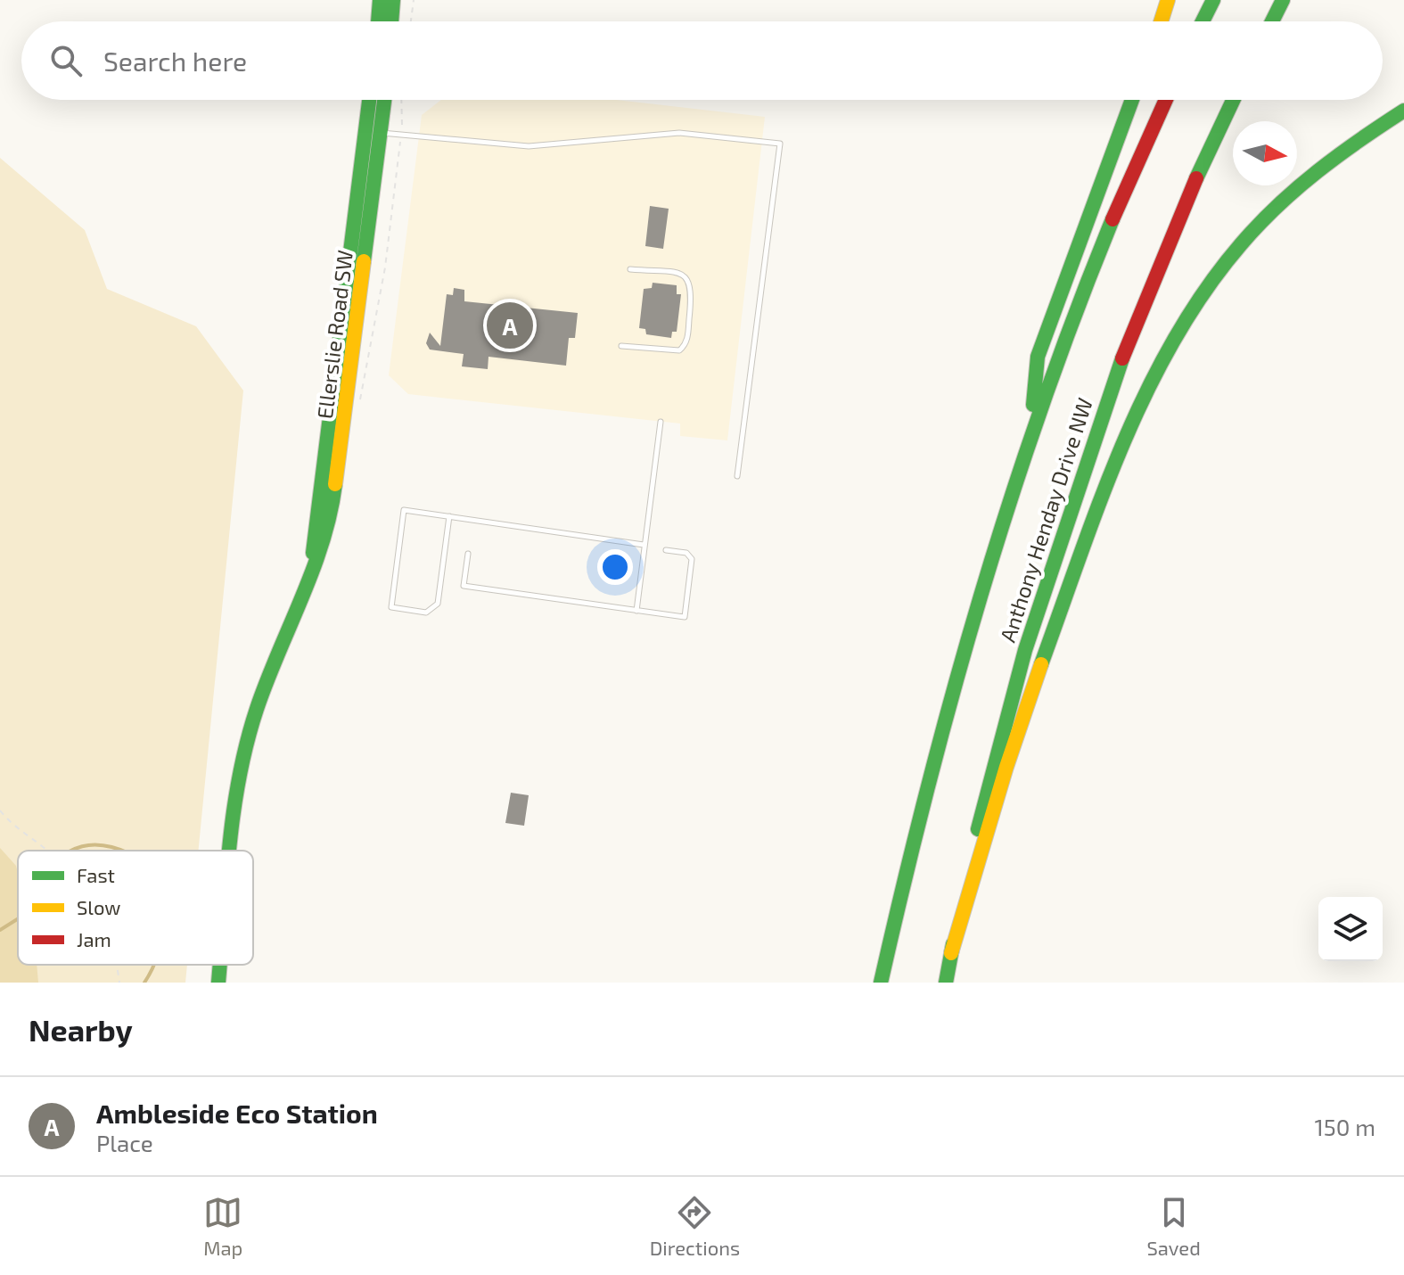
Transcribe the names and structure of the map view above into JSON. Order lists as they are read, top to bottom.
{
  "streets": {
    "main road": ["Ellerslie Road SW", "Anthony Henday Drive NW"]
  },
  "legend": ["Fast", "Slow", "Jam"],
  "north": "right",
  "page": {
    "search": "Search here",
    "pins": "A",
    "heading": "Nearby",
    "list": [
      {
        "mark": "A",
        "name": "Ambleside Eco Station",
        "note": "Place",
        "value": "150 m"
      }
    ],
    "nav": ["Map", "Directions", "Saved"]
  }
}
